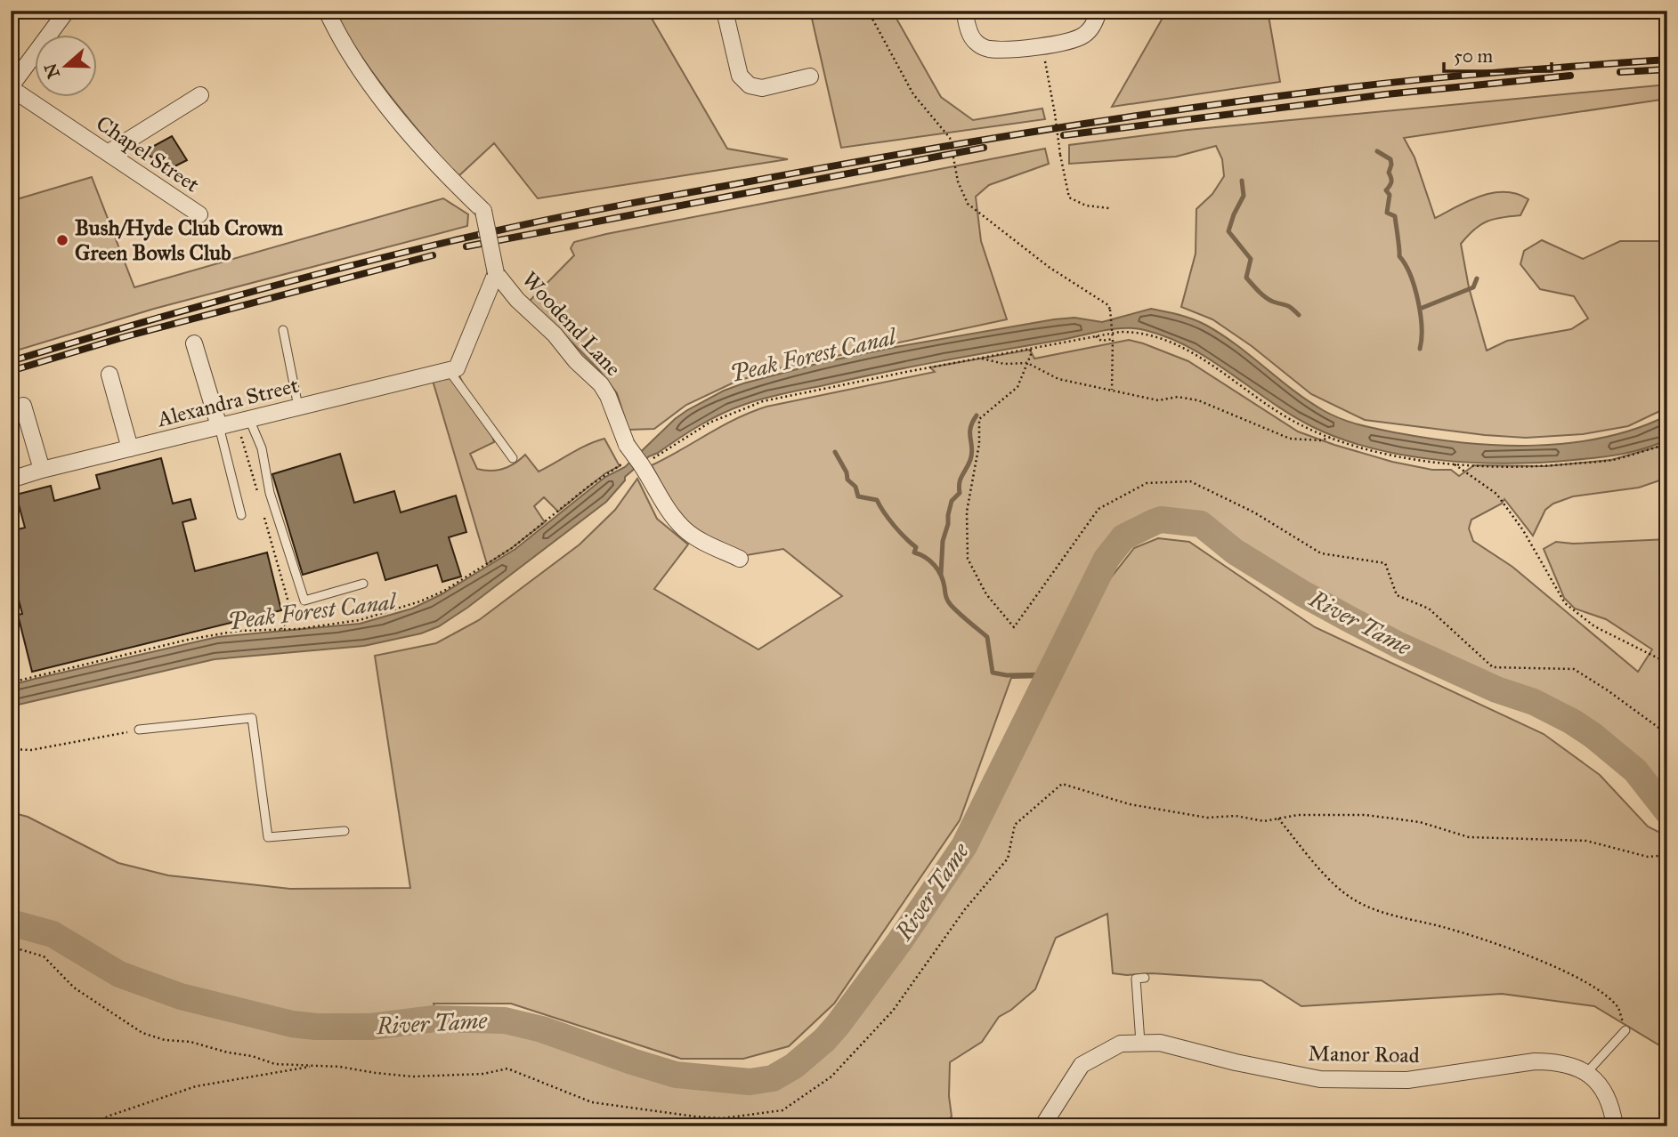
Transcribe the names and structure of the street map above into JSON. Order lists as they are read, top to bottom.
{
  "streets": {
    "street": [
      "Chapel Street",
      "Woodend Lane",
      "Alexandra Street",
      "Manor Road"
    ]
  },
  "water": ["Peak Forest Canal", "River Tame"],
  "places": ["Bush/Hyde Club Crown Green Bowls Club"],
  "scale_bar": "50 m",
  "north": "left"
}
